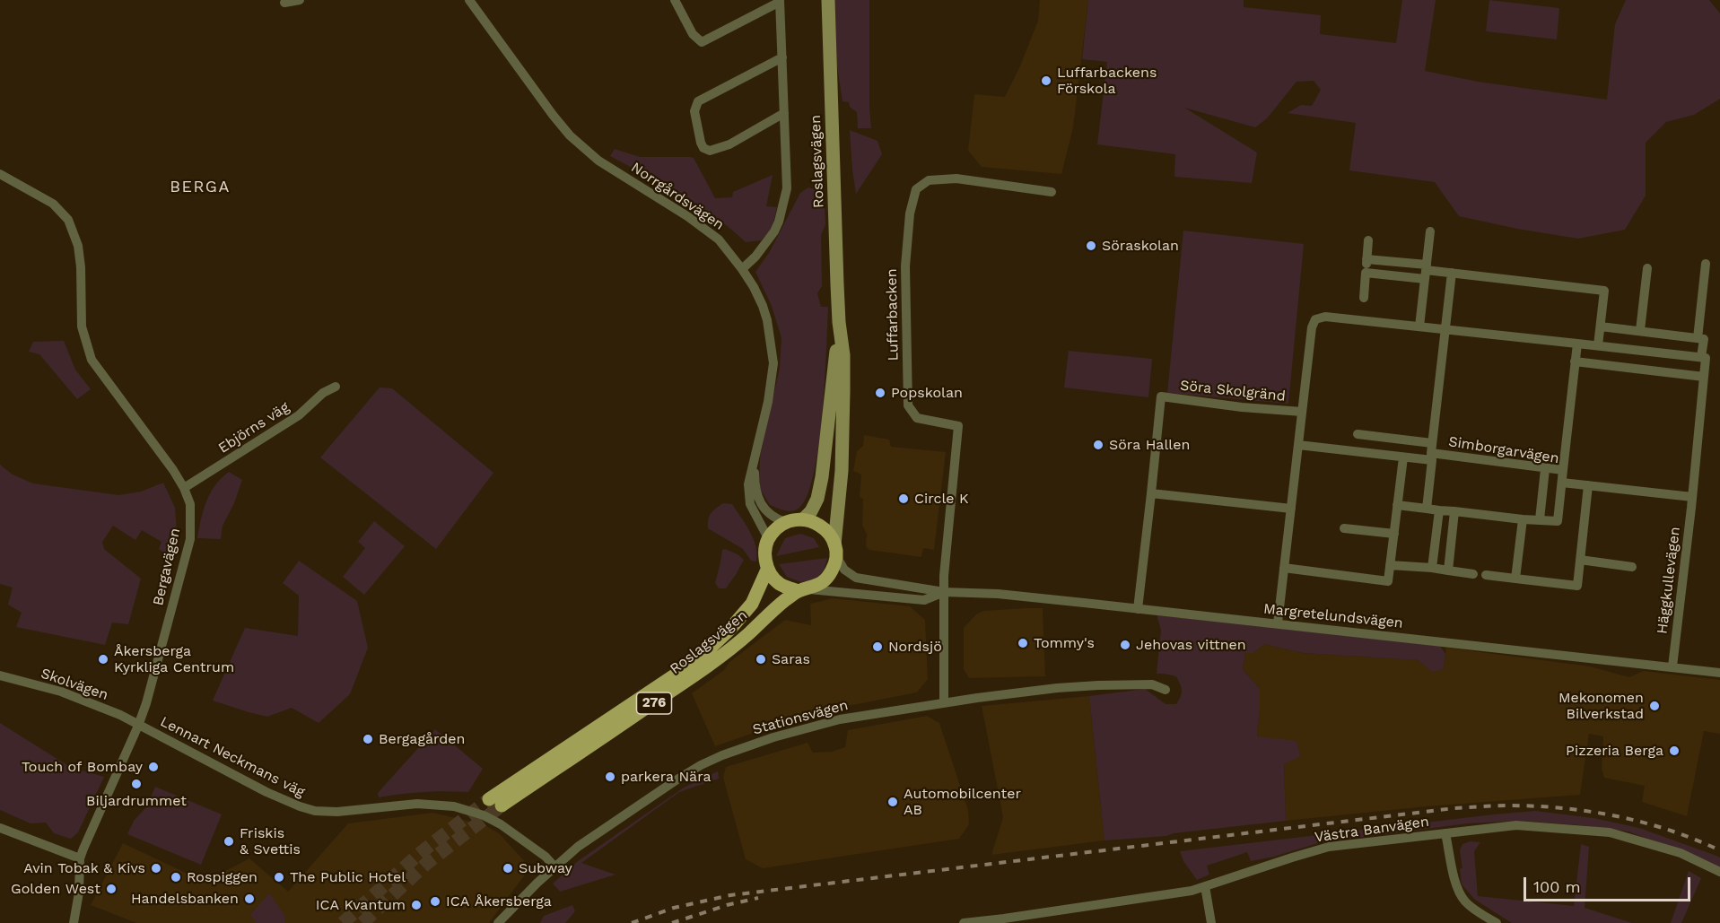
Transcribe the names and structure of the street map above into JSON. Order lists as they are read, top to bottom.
{
  "streets": {
    "main road": ["Roslagsvägen", "276"],
    "street": [
      "Norrgårdsvägen",
      "Luffarbacken",
      "Söra Skolgränd",
      "Ebjörns väg",
      "Simborgarvägen",
      "Bergavägen",
      "Häggkullevägen",
      "Margretelundsvägen",
      "Skolvägen",
      "Stationsvägen",
      "Lennart Neckmans väg",
      "Västra Banvägen"
    ]
  },
  "crossings": [
    ["Roslagsvägen", "Norrgårdsvägen"],
    ["Roslagsvägen", "Margretelundsvägen"],
    ["Norrgårdsvägen", "Margretelundsvägen"],
    ["Luffarbacken", "Margretelundsvägen"],
    ["Luffarbacken", "Stationsvägen"],
    ["Söra Skolgränd", "Margretelundsvägen"],
    ["Ebjörns väg", "Bergavägen"],
    ["Bergavägen", "Skolvägen"],
    ["Bergavägen", "Lennart Neckmans väg"],
    ["Häggkullevägen", "Margretelundsvägen"],
    ["Skolvägen", "Lennart Neckmans väg"],
    ["Stationsvägen", "Lennart Neckmans väg"]
  ],
  "districts": ["BERGA"],
  "places": [
    "Luffarbackens Förskola",
    "Söraskolan",
    "Popskolan",
    "Söra Hallen",
    "Circle K",
    "Tommy's",
    "Jehovas vittnen",
    "Nordsjö",
    "Åkersberga Kyrkliga Centrum",
    "Saras",
    "Mekonomen Bilverkstad",
    "Bergagården",
    "Pizzeria Berga",
    "Touch of Bombay",
    "parkera Nära",
    "Biljardrummet",
    "Automobilcenter AB",
    "Friskis & Svettis",
    "Avin Tobak & Kivs",
    "Subway",
    "Rospiggen",
    "The Public Hotel",
    "Golden West",
    "Handelsbanken",
    "ICA Åkersberga",
    "ICA Kvantum"
  ],
  "scale_bar": "100 m"
}
